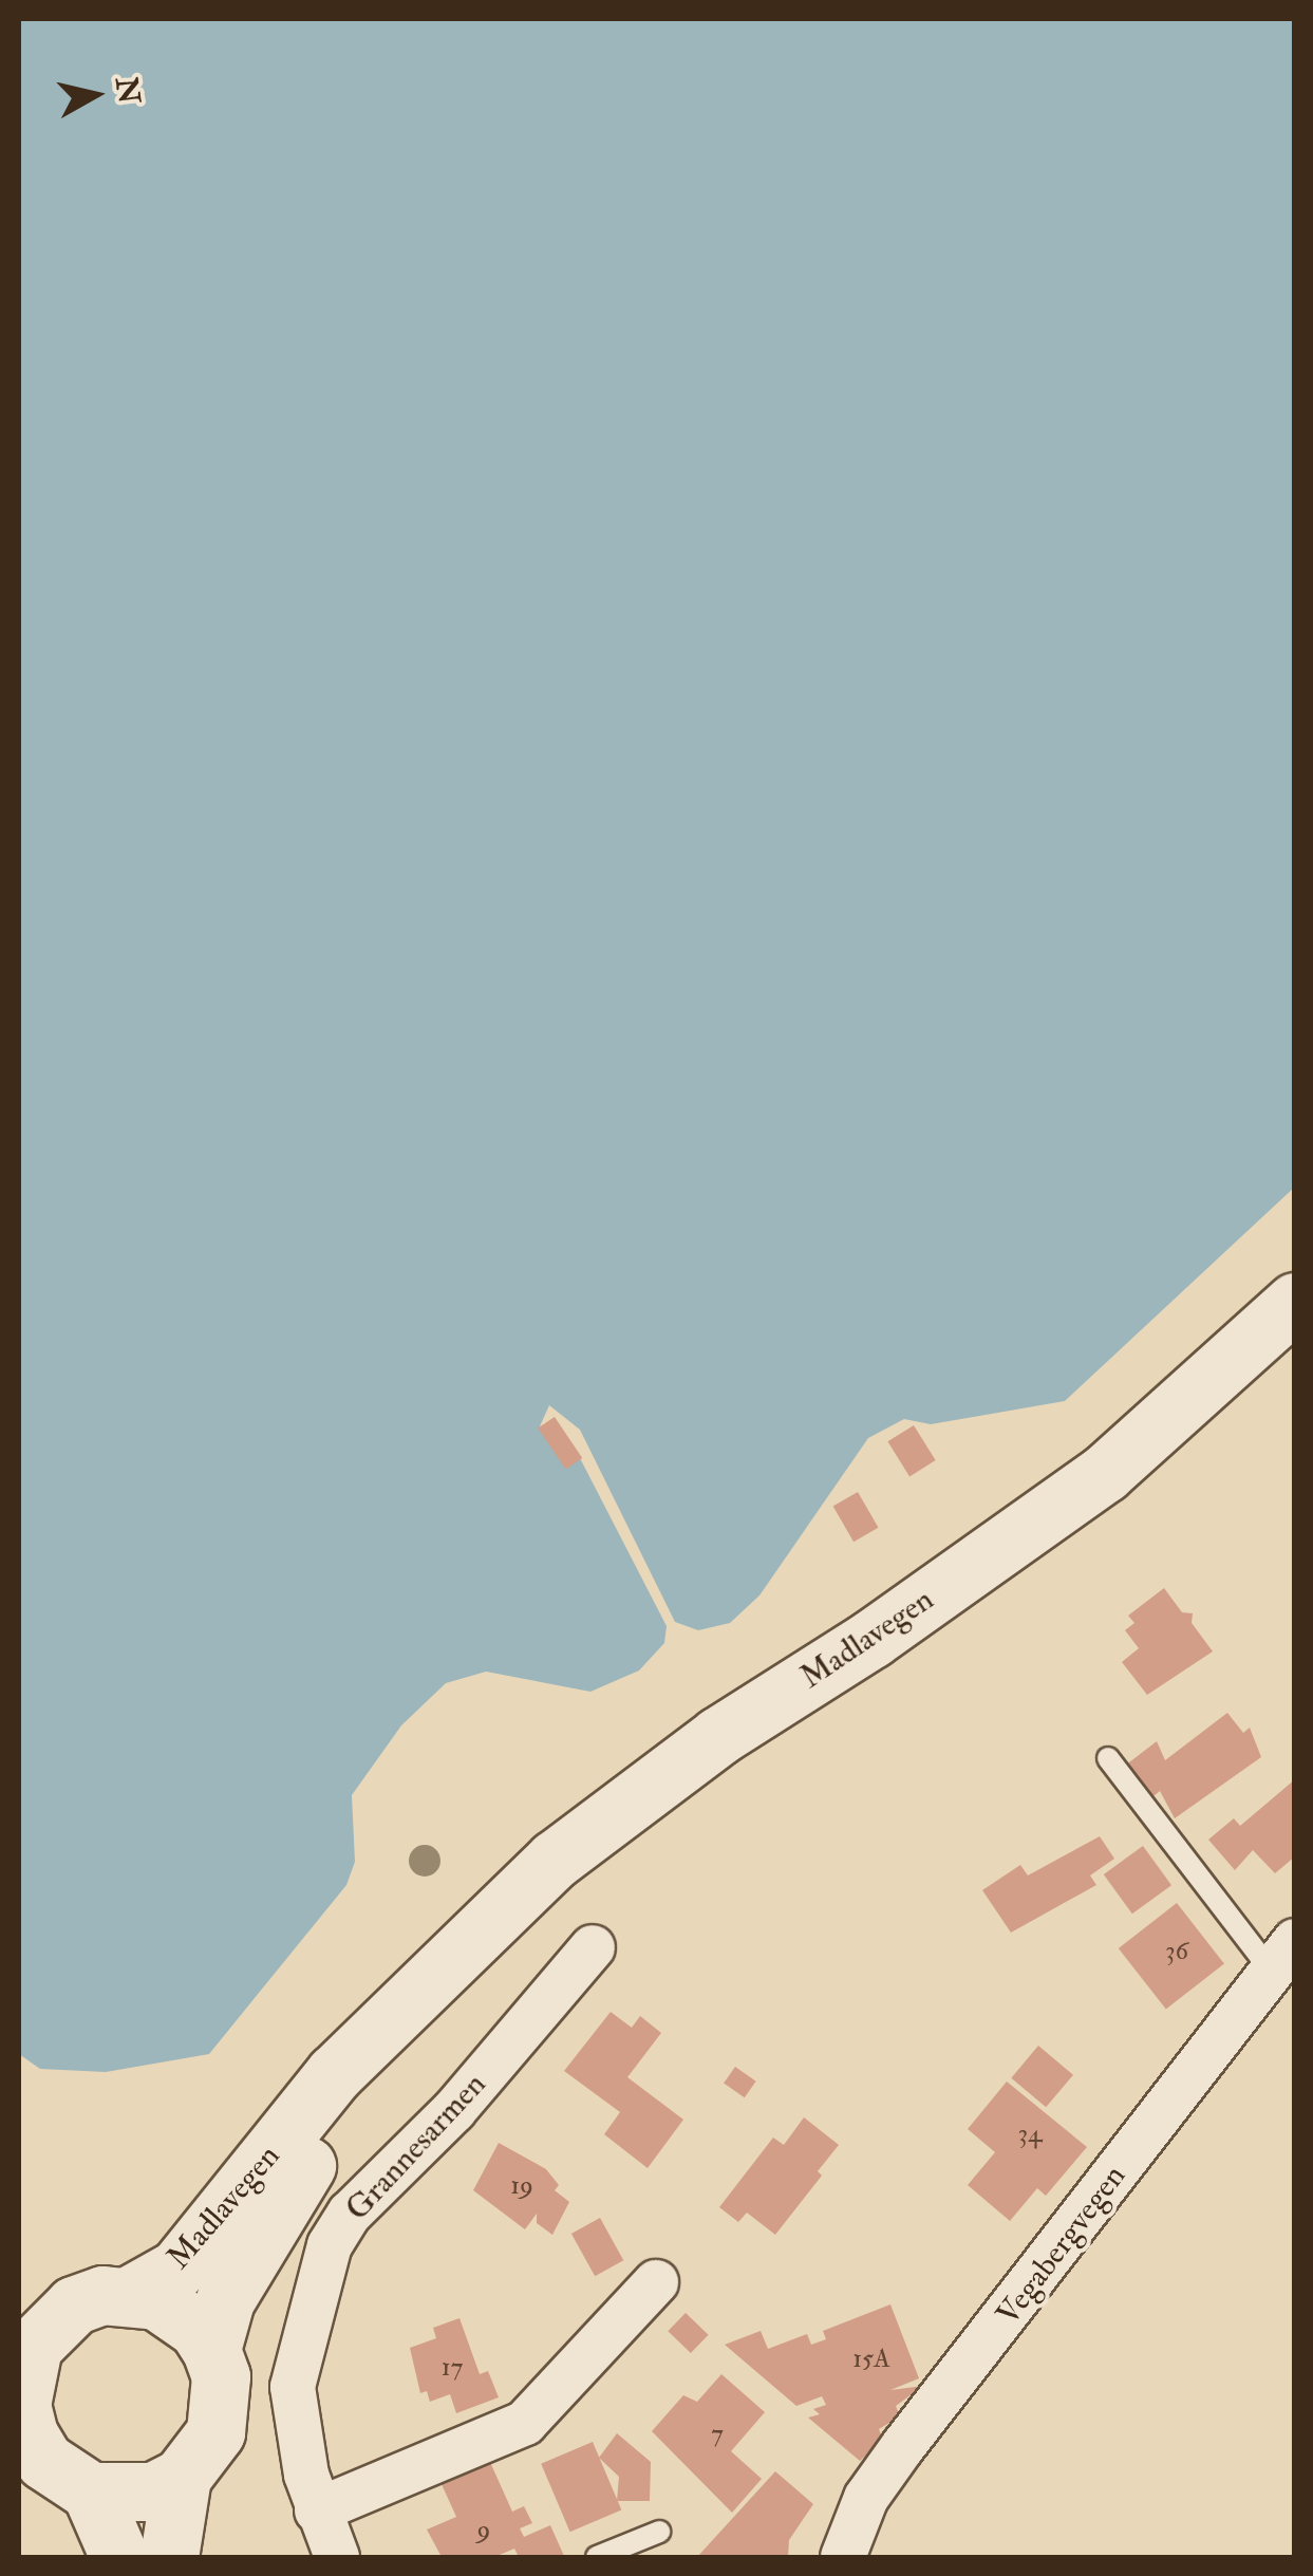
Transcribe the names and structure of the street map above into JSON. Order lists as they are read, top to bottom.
{
  "streets": {
    "main road": ["Madlavegen"],
    "street": ["Grannesarmen", "Vegabergvegen"]
  },
  "house_numbers": [
    "36",
    "34",
    "19",
    "15A",
    "17",
    "7",
    "9"
  ],
  "north": "right"
}
